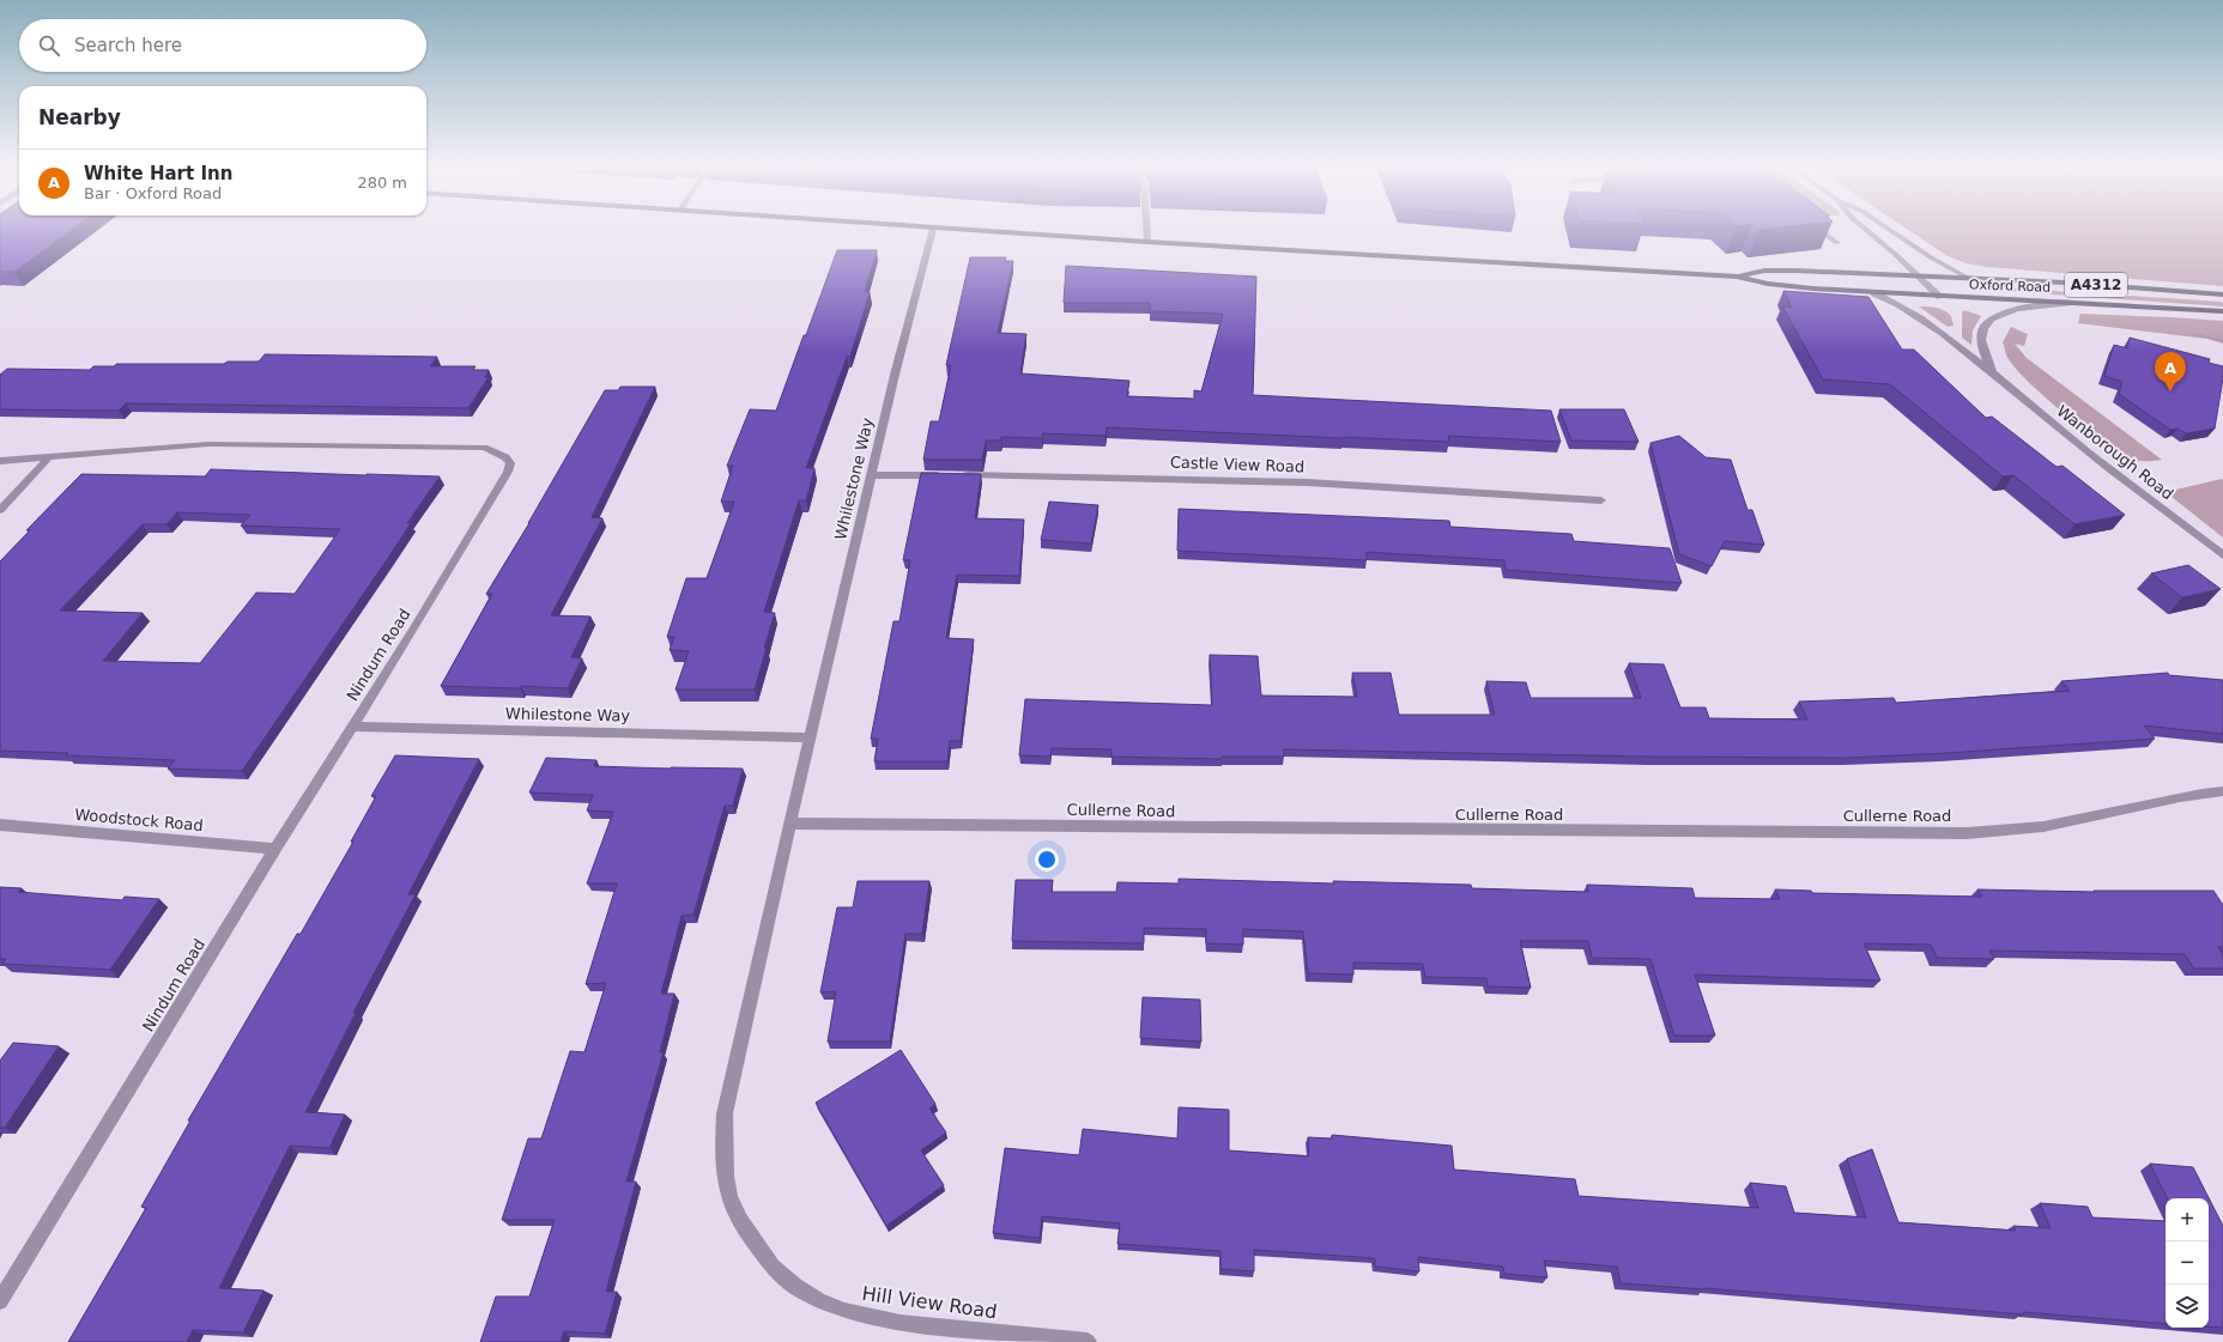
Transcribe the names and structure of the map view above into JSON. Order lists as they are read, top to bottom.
{
  "streets": {
    "main road": ["A4312", "Oxford Road"],
    "street": [
      "Wanborough Road",
      "Castle View Road",
      "Whilestone Way",
      "Nindum Road",
      "Cullerne Road",
      "Woodstock Road",
      "Hill View Road"
    ]
  },
  "crossings": [
    ["A4312", "Oxford Road"],
    ["A4312", "Wanborough Road"],
    ["Oxford Road", "Wanborough Road"],
    ["Oxford Road", "Whilestone Way"],
    ["Castle View Road", "Whilestone Way"],
    ["Whilestone Way", "Nindum Road"],
    ["Whilestone Way", "Cullerne Road"],
    ["Whilestone Way", "Hill View Road"],
    ["Nindum Road", "Woodstock Road"]
  ],
  "page": {
    "search": "Search here",
    "heading": "Nearby",
    "list": [
      {
        "mark": "A",
        "name": "White Hart Inn",
        "note": "Bar · Oxford Road",
        "value": "280 m"
      }
    ],
    "pins": "A",
    "map_buttons": ["+", "−"]
  }
}
